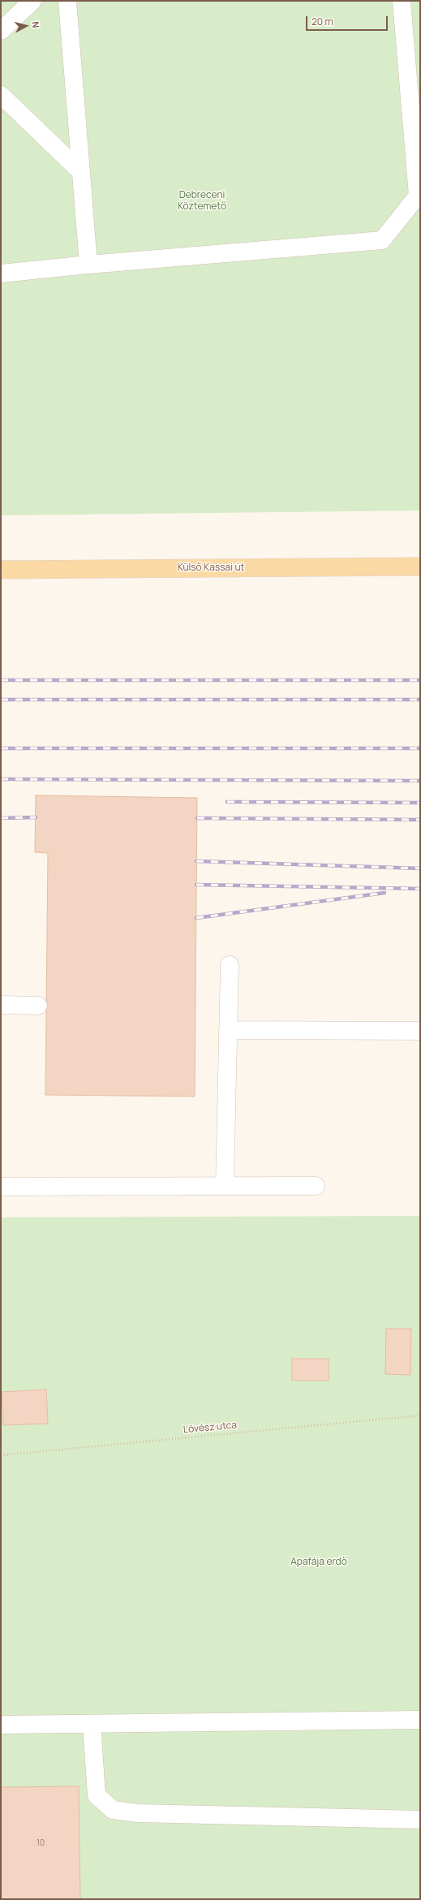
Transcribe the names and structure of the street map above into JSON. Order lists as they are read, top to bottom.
{
  "streets": {
    "main road": ["Külső Kassai út"],
    "path": ["Lövész utca"]
  },
  "parks": ["Debreceni Köztemető", "Apafája erdő"],
  "house_numbers": ["10"],
  "scale_bar": "20 m",
  "north": "right"
}
